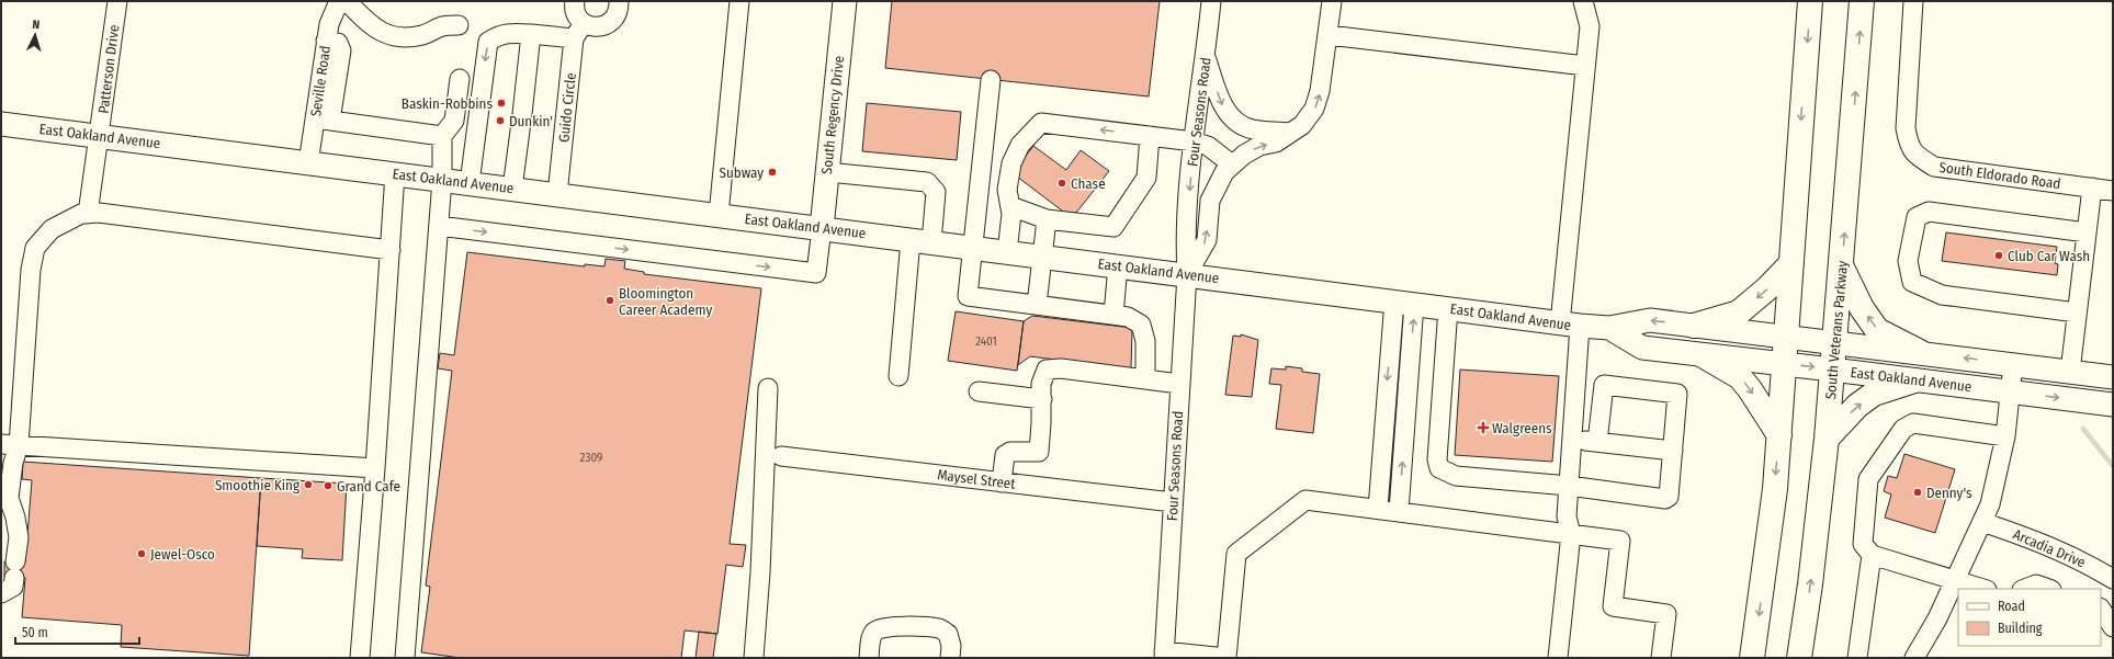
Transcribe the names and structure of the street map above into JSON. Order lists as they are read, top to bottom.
{
  "streets": {
    "highway": ["South Veterans Parkway"],
    "main road": ["South Regency Drive", "East Oakland Avenue"],
    "street": [
      "Patterson Drive",
      "Seville Road",
      "Guido Circle",
      "Four Seasons Road",
      "South Eldorado Road",
      "Maysel Street",
      "Arcadia Drive"
    ]
  },
  "crossings": [
    ["Patterson Drive", "East Oakland Avenue"],
    ["Seville Road", "East Oakland Avenue"],
    ["Guido Circle", "East Oakland Avenue"],
    ["Four Seasons Road", "East Oakland Avenue"],
    ["Four Seasons Road", "Maysel Street"],
    ["South Regency Drive", "East Oakland Avenue"],
    ["East Oakland Avenue", "South Veterans Parkway"]
  ],
  "places": {
    "other": [
      "Baskin-Robbins",
      "Dunkin'",
      "Subway",
      "Chase",
      "Club Car Wash",
      "Bloomington Career Academy",
      "Smoothie King",
      "Grand Cafe",
      "Denny's",
      "Jewel-Osco"
    ],
    "health": ["Walgreens"]
  },
  "house_numbers": ["2401", "2309"],
  "legend": ["Road", "Building"],
  "scale_bar": "50 m",
  "north": "top"
}
